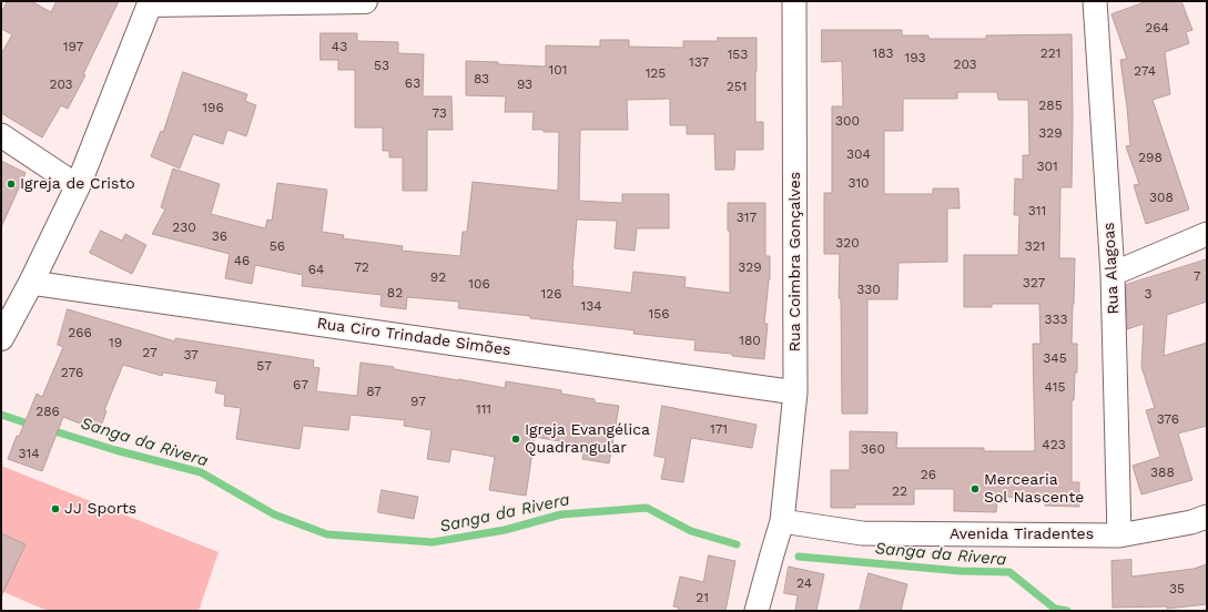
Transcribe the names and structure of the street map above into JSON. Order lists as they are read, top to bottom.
{
  "streets": {
    "street": [
      "Rua Coimbra Gonçalves",
      "Rua Alagoas",
      "Rua Ciro Trindade Simões",
      "Avenida Tiradentes"
    ]
  },
  "crossings": [
    ["Rua Coimbra Gonçalves", "Rua Ciro Trindade Simões"],
    ["Rua Coimbra Gonçalves", "Avenida Tiradentes"],
    ["Rua Alagoas", "Avenida Tiradentes"]
  ],
  "water": ["Sanga da Rivera"],
  "places": [
    "Igreja de Cristo",
    "Igreja Evangélica Quadrangular",
    "Mercearia Sol Nascente",
    "JJ Sports"
  ],
  "house_numbers": [
    "264",
    "197",
    "43",
    "183",
    "221",
    "153",
    "193",
    "137",
    "203",
    "53",
    "101",
    "274",
    "125",
    "83",
    "63",
    "203",
    "93",
    "251",
    "285",
    "196",
    "73",
    "300",
    "329",
    "304",
    "298",
    "301",
    "310",
    "308",
    "311",
    "317",
    "230",
    "36",
    "320",
    "56",
    "321",
    "46",
    "72",
    "329",
    "64",
    "7",
    "92",
    "327",
    "106",
    "330",
    "82",
    "126",
    "3",
    "134",
    "156",
    "333",
    "266",
    "180",
    "19",
    "27",
    "37",
    "345",
    "57",
    "276",
    "67",
    "415",
    "87",
    "97",
    "111",
    "286",
    "376",
    "171",
    "423",
    "360",
    "314",
    "388",
    "26",
    "22",
    "24",
    "35",
    "21"
  ]
}
